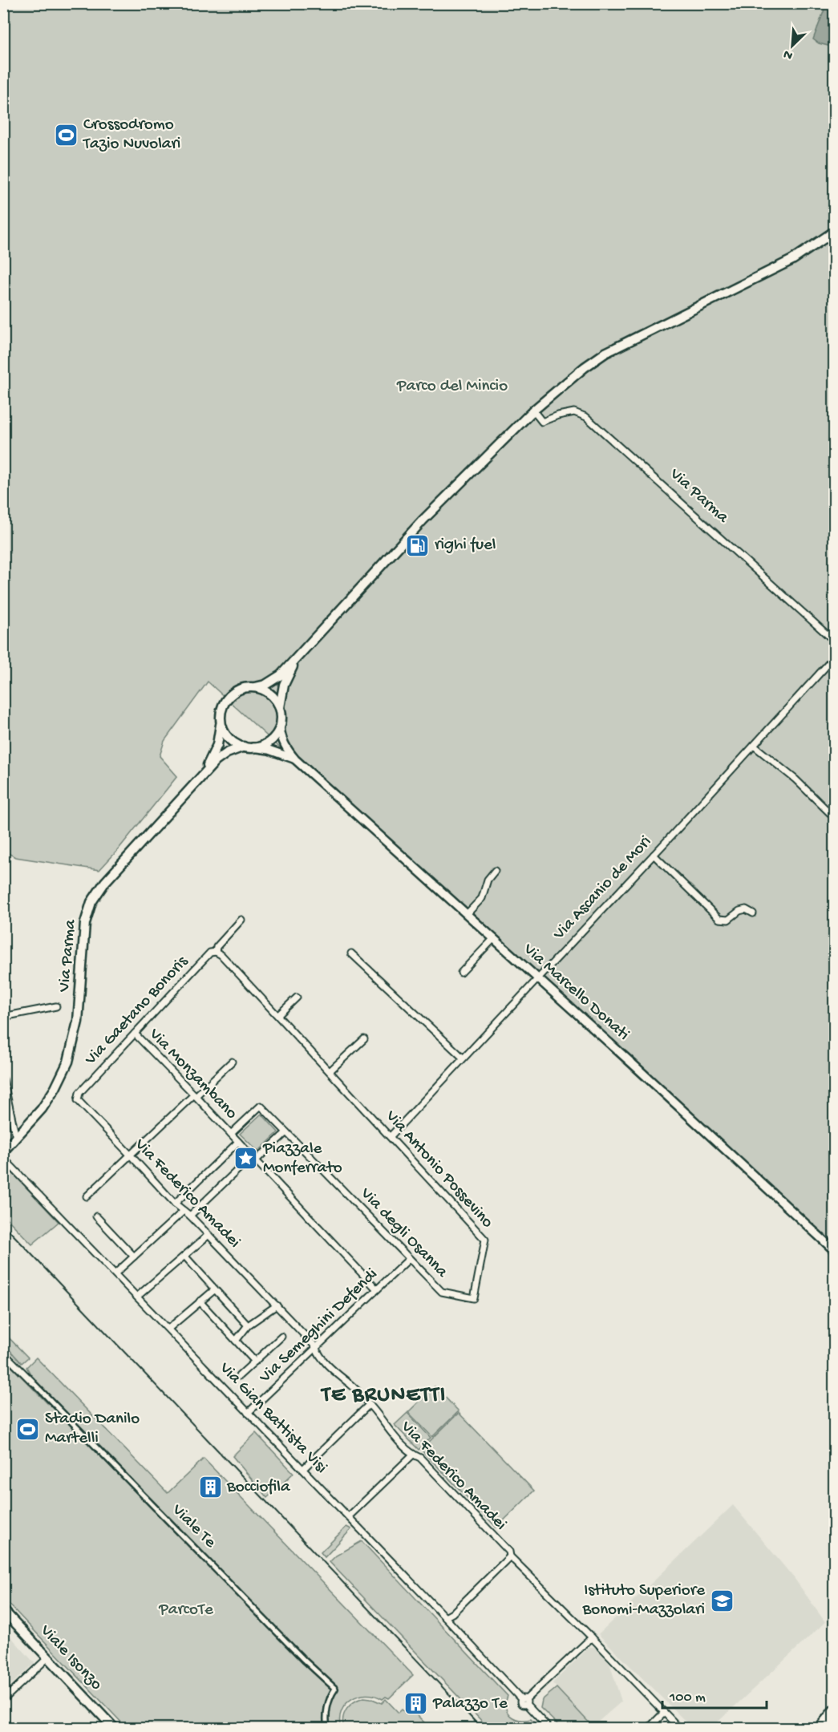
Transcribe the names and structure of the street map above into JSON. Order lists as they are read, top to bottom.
{
  "streets": {
    "main road": ["Via Parma", "Viale Isonzo"],
    "street": [
      "Via Ascanio de Mori",
      "Via Marcello Donati",
      "Via Gaetano Bonoris",
      "Via Monzambano",
      "Via Antonio Possevino",
      "Via Federico Amadei",
      "Via degli Osanna",
      "Via Semeghini Defendi",
      "Via Gian Battista Visi",
      "Viale Te"
    ]
  },
  "crossings": [
    ["Via Parma", "Via Marcello Donati"],
    ["Via Ascanio de Mori", "Via Marcello Donati"],
    ["Via Ascanio de Mori", "Via Antonio Possevino"],
    ["Via Gaetano Bonoris", "Via Monzambano"],
    ["Via Gaetano Bonoris", "Via Antonio Possevino"],
    ["Via Gaetano Bonoris", "Via Federico Amadei"],
    ["Via Monzambano", "Via degli Osanna"],
    ["Via Monzambano", "Via Semeghini Defendi"],
    ["Via Antonio Possevino", "Via degli Osanna"],
    ["Via Federico Amadei", "Via Semeghini Defendi"],
    ["Via degli Osanna", "Via Semeghini Defendi"],
    ["Via Semeghini Defendi", "Via Gian Battista Visi"]
  ],
  "districts": ["TE BRUNETTI"],
  "parks": ["Parco del Mincio", "ParcoTe"],
  "places": {
    "sports": ["Crossodromo Tazio Nuvolari", "Stadio Danilo Martelli"],
    "fuel station": ["righi fuel"],
    "place": ["Piazzale Monferrato"],
    "building": ["Bocciofila", "Palazzo Te"],
    "school or university": ["Istituto Superiore Bonomi-Mazzolari"]
  },
  "scale_bar": "100 m",
  "north": "bottom left"
}
